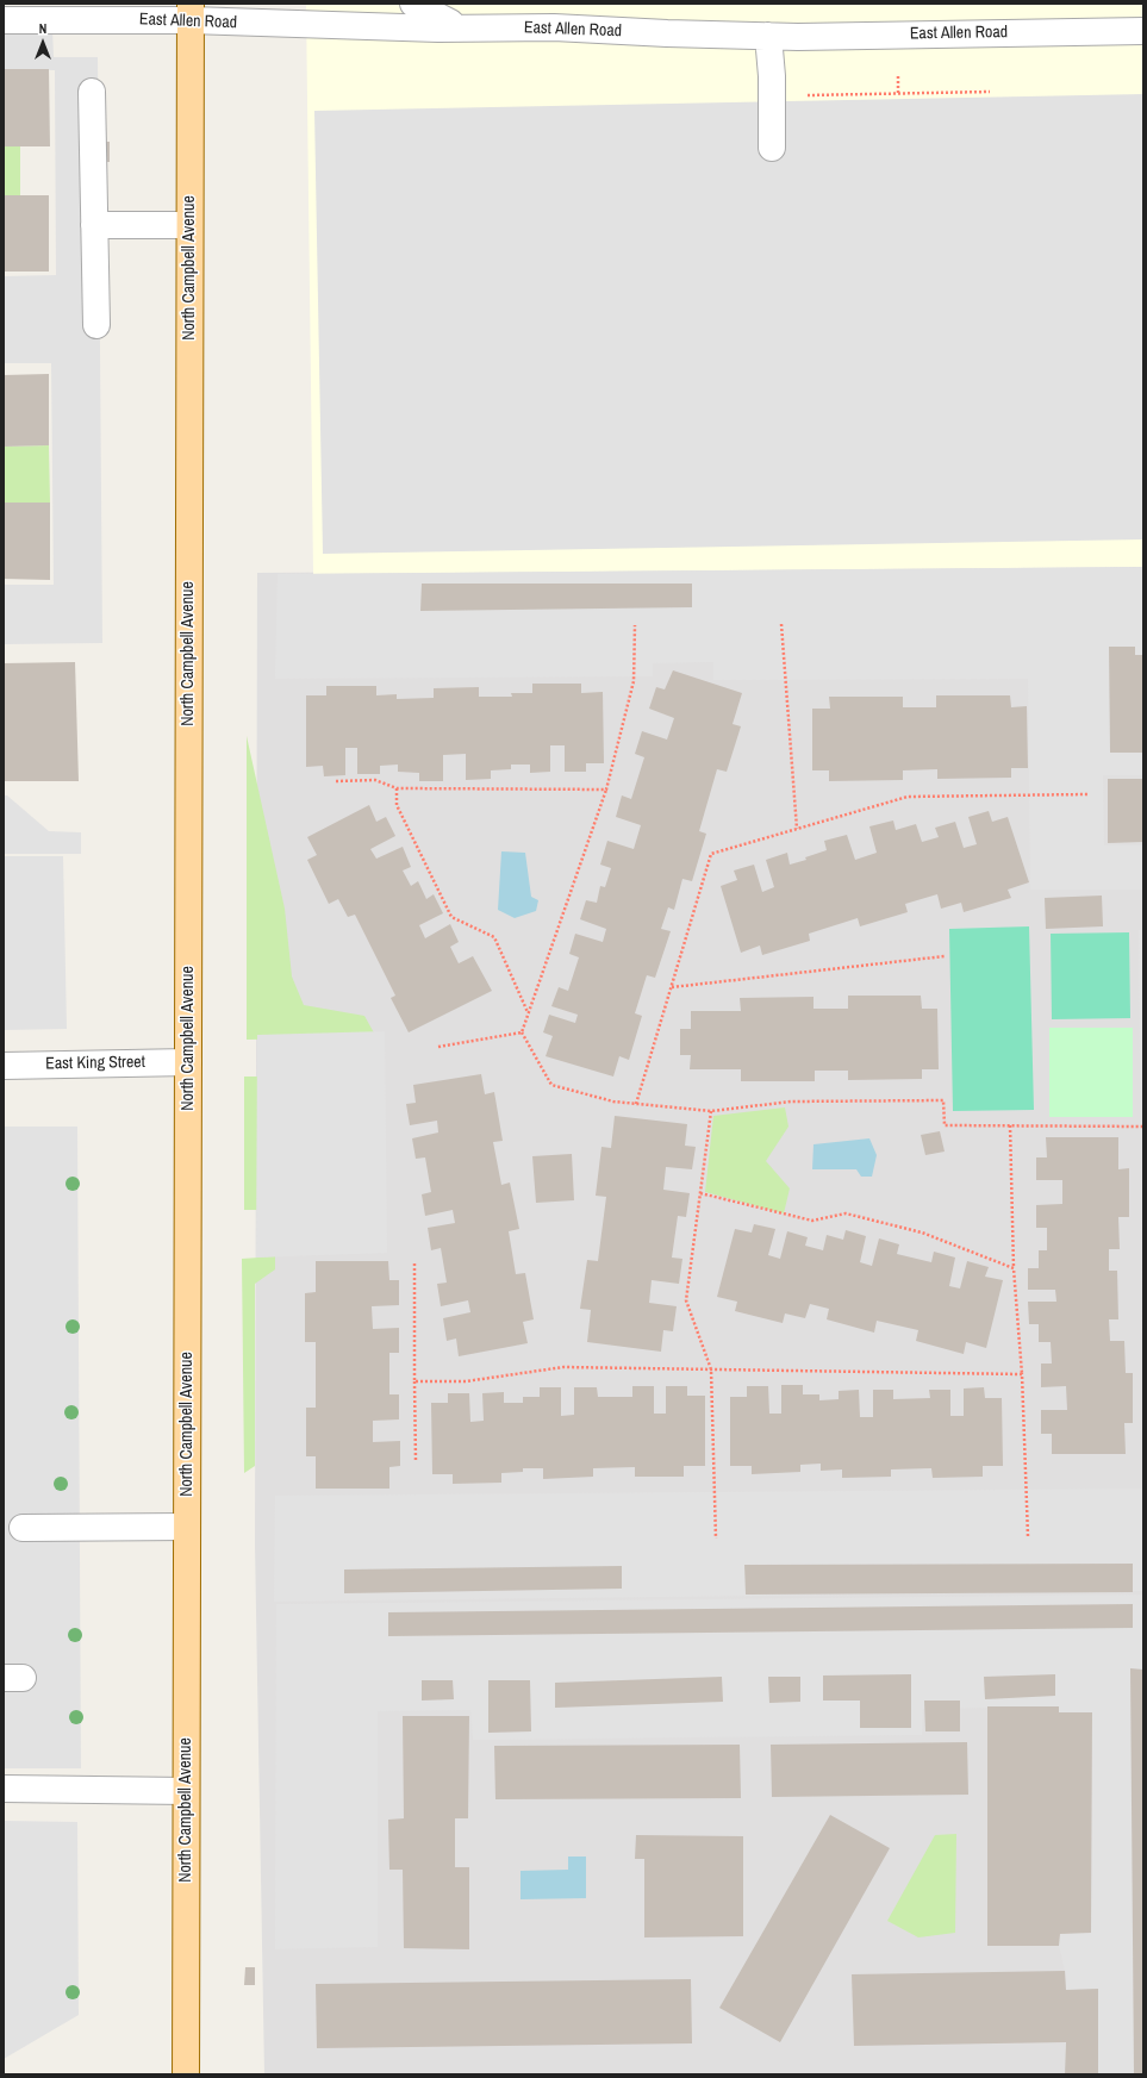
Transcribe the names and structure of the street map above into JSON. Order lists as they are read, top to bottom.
{
  "streets": {
    "main road": ["North Campbell Avenue"],
    "street": ["East Allen Road", "East King Street"]
  },
  "crossings": [
    ["East Allen Road", "North Campbell Avenue"],
    ["North Campbell Avenue", "East King Street"]
  ],
  "north": "top"
}
